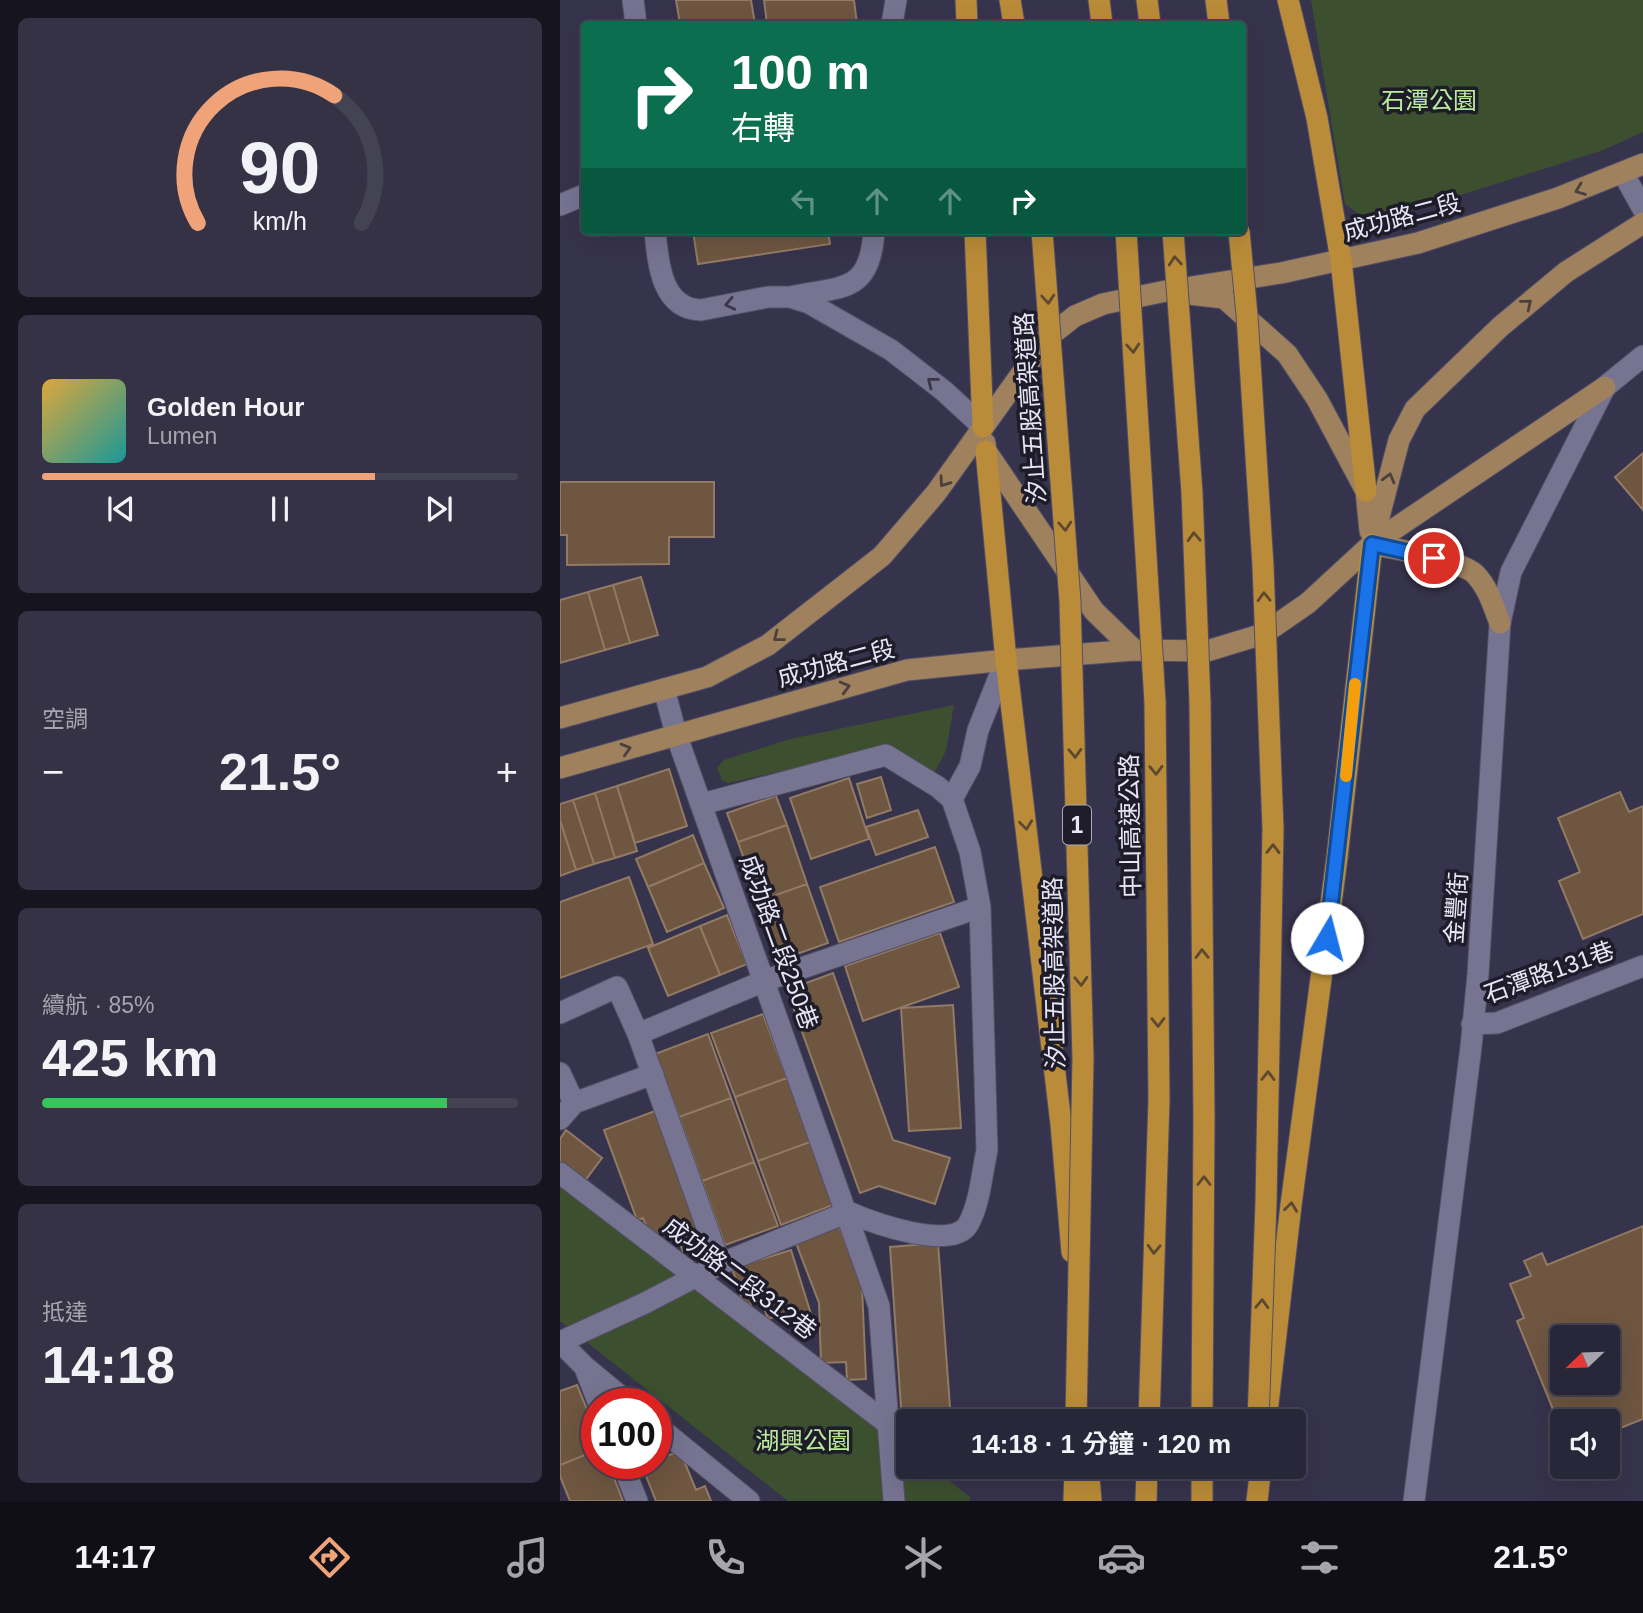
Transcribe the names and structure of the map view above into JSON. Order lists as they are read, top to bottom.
{
  "streets": {
    "highway": ["汐止五股高架道路", "1", "中山高速公路"],
    "main road": ["成功路二段"],
    "street": [
      "金豐街",
      "成功路二段250巷",
      "石潭路131巷",
      "成功路二段312巷"
    ]
  },
  "crossings": [
    ["成功路二段", "成功路二段250巷"],
    ["金豐街", "石潭路131巷"],
    ["成功路二段250巷", "成功路二段312巷"]
  ],
  "parks": ["石潭公園", "湖興公園"],
  "north": "bottom left",
  "page": {
    "turn": ["100 m", "右轉"],
    "song": ["Golden Hour", "Lumen"],
    "tile": [
      "空調",
      ["續航 · 85%", "425 km"],
      ["抵達", "14:18"]
    ],
    "heat": ["−", "21.5°", "+"],
    "limit": "100",
    "trip": "14:18 · 1 分鐘 · 120 m",
    "tabs": ["14:17", "21.5°"],
    "gauge": ["90", "km/h"]
  }
}
